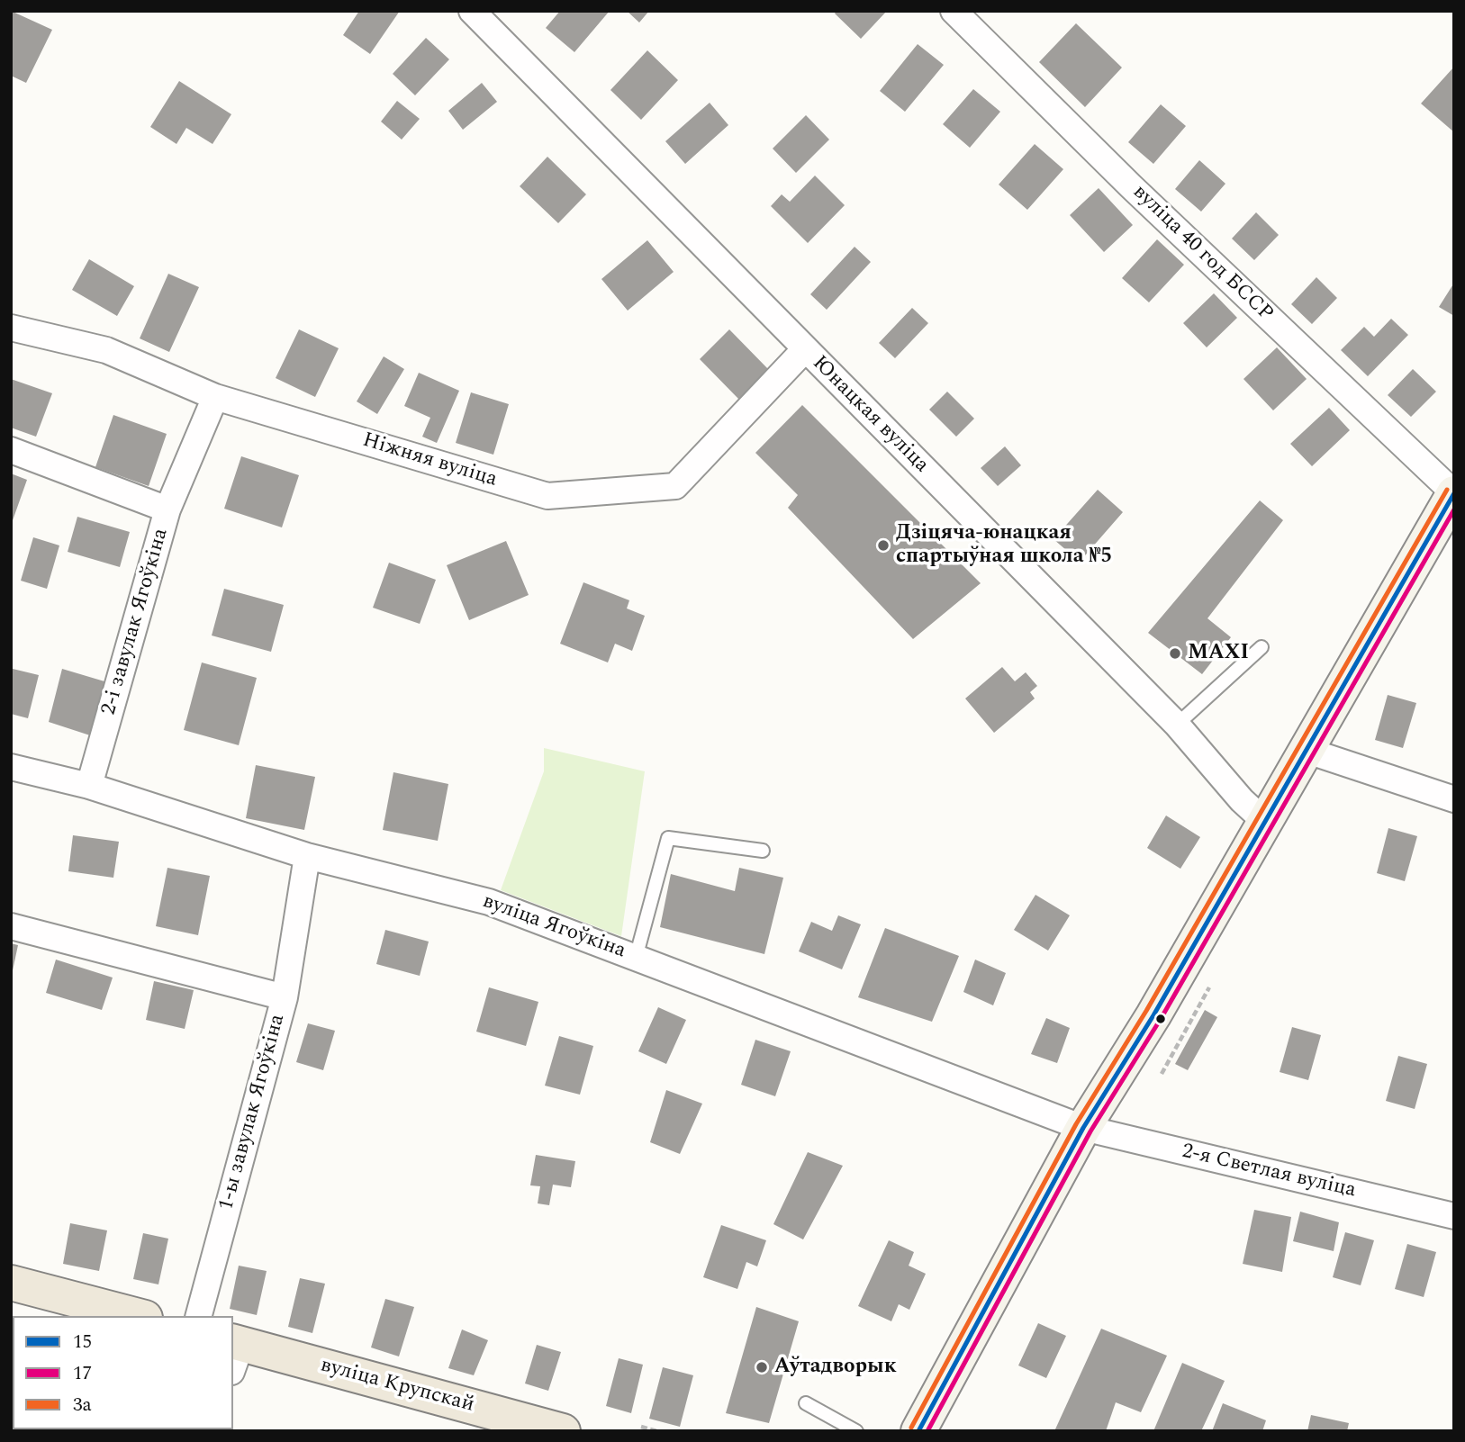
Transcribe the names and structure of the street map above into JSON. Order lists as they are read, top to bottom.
{
  "streets": {
    "main road": ["вуліца Крупскай"],
    "street": [
      "вуліца 40 год БССР",
      "Юнацкая вуліца",
      "Ніжняя вуліца",
      "2-і завулак Ягоўкіна",
      "вуліца Ягоўкіна",
      "1-ы завулак Ягоўкіна",
      "2-я Светлая вуліца"
    ]
  },
  "crossings": [
    ["Юнацкая вуліца", "Ніжняя вуліца"],
    ["2-і завулак Ягоўкіна", "вуліца Ягоўкіна"],
    ["вуліца Ягоўкіна", "2-я Светлая вуліца"]
  ],
  "places": ["Дзіцяча-юнацкая спартыўная школа №5", "MAXI", "Аўтадворык"],
  "lines": ["transit line 3а", "transit line 15", "transit line 17"],
  "legend": ["15", "17", "3а"]
}
